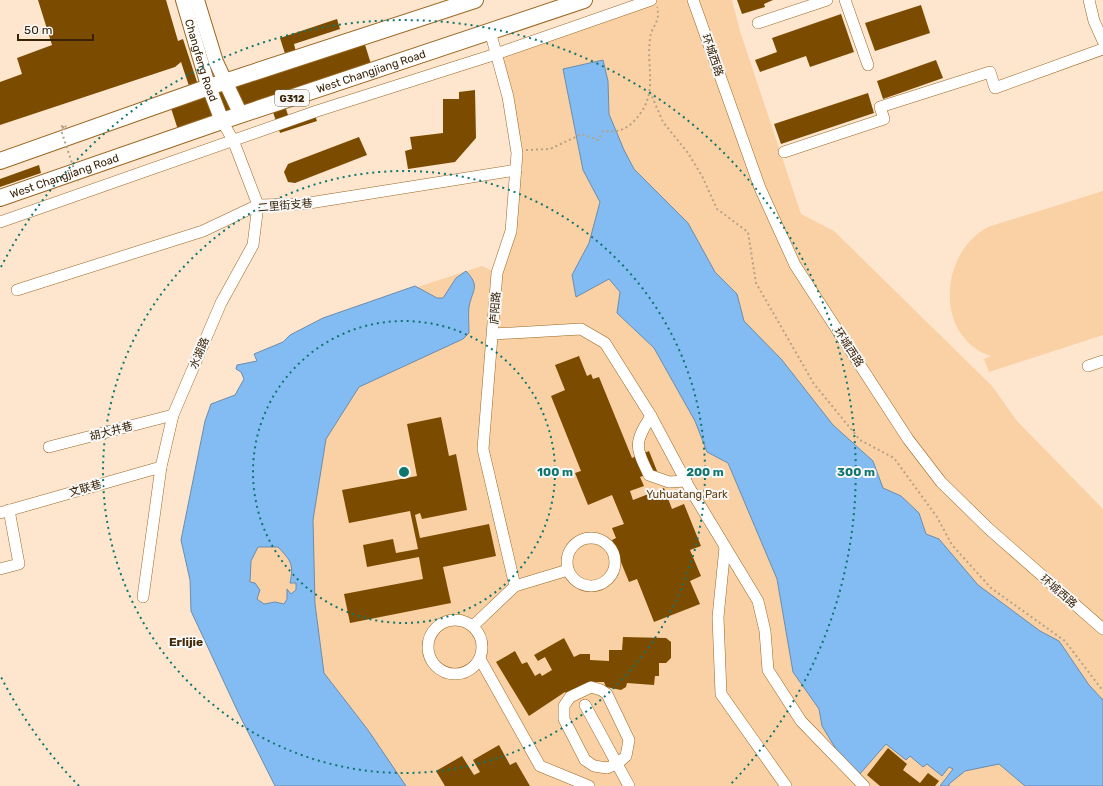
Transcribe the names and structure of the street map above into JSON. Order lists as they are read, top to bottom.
{
  "streets": {
    "highway": ["West Changjiang Road", "G312"],
    "main road": ["Changfeng Road"],
    "street": [
      "环城西路",
      "二里街支巷",
      "庐阳路",
      "水湖路",
      "胡大井巷",
      "文联巷"
    ]
  },
  "crossings": [
    ["Changfeng Road", "West Changjiang Road"],
    ["Changfeng Road", "水湖路"],
    ["West Changjiang Road", "庐阳路"],
    ["West Changjiang Road", "水湖路"],
    ["二里街支巷", "庐阳路"],
    ["二里街支巷", "水湖路"],
    ["水湖路", "胡大井巷"],
    ["水湖路", "文联巷"]
  ],
  "districts": ["Erlijie"],
  "parks": ["Yuhuatang Park"],
  "scale_bar": "50 m",
  "rings": ["100 m", "200 m", "300 m"]
}
